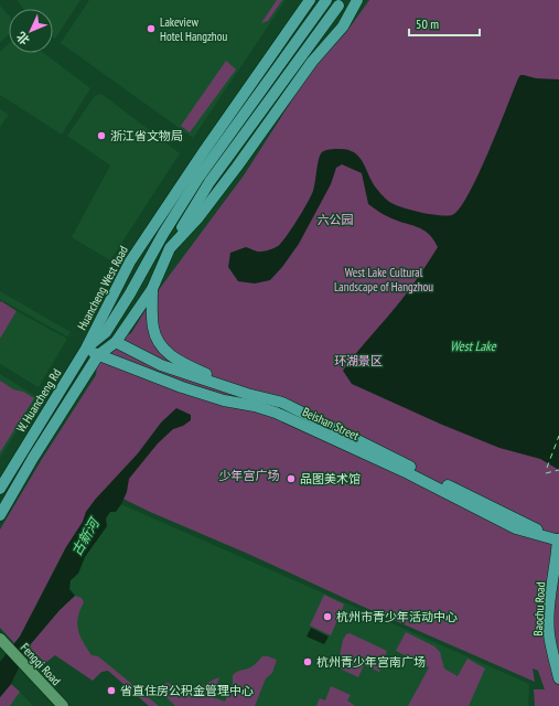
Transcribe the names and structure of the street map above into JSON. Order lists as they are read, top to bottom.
{
  "streets": {
    "main road": [
      "Huancheng West Road",
      "W. Huancheng Rd",
      "Beishan Street",
      "Baochu Road"
    ],
    "street": ["Fengqi Road"]
  },
  "crossings": [
    ["Huancheng West Road", "W. Huancheng Rd"],
    ["Huancheng West Road", "Beishan Street"],
    ["W. Huancheng Rd", "Beishan Street"],
    ["Beishan Street", "Baochu Road"]
  ],
  "water": ["West Lake", "古新河"],
  "parks": [
    "六公园",
    "West Lake Cultural Landscape of Hangzhou",
    "环湖景区",
    "少年宫广场"
  ],
  "places": [
    "Lakeview Hotel Hangzhou",
    "浙江省文物局",
    "品图美术馆",
    "杭州市青少年活动中心",
    "杭州青少年宫南广场",
    "省直住房公积金管理中心"
  ],
  "scale_bar": "50 m",
  "north": "bottom left"
}
